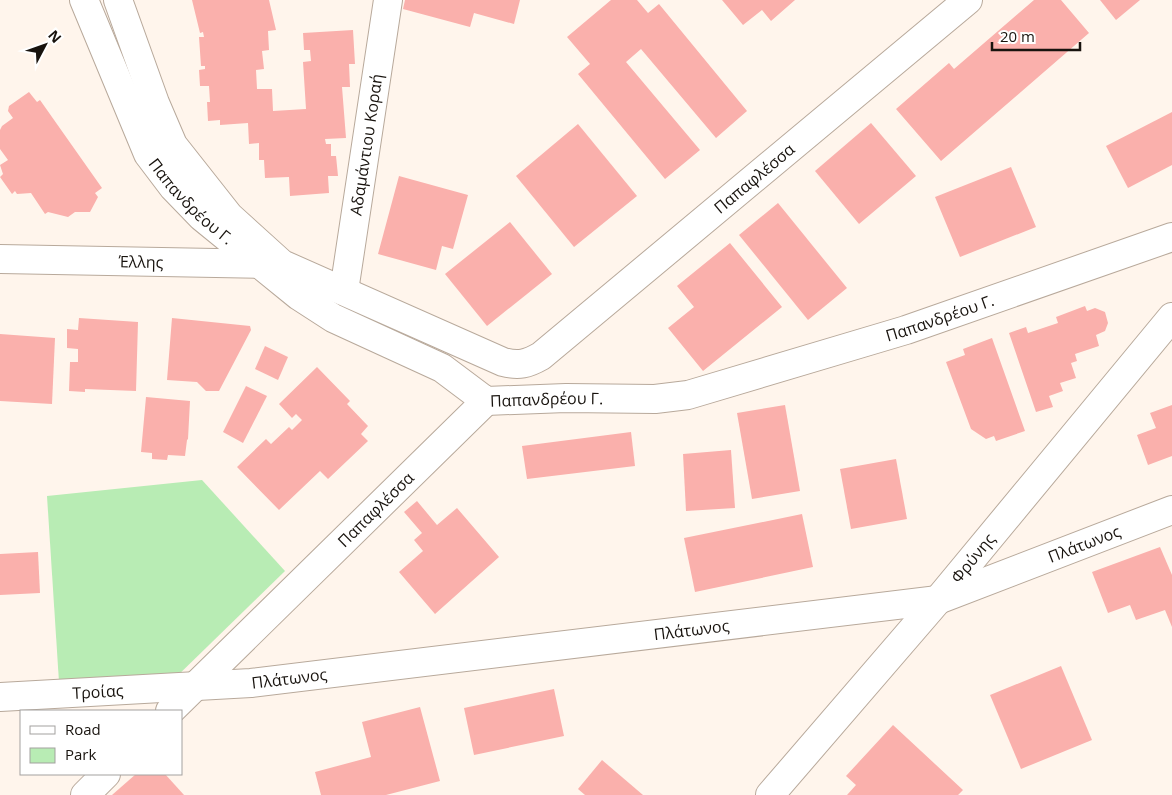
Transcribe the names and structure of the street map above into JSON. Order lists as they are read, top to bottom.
{
  "streets": {
    "street": [
      "Αδαμάντιου Κοραή",
      "Παπαφλέσσα",
      "Παπανδρέου Γ.",
      "Έλλης",
      "Πλάτωνος",
      "Φρύνης",
      "Τροίας"
    ]
  },
  "crossings": [
    ["Αδαμάντιου Κοραή", "Παπανδρέου Γ."],
    ["Παπαφλέσσα", "Παπανδρέου Γ."],
    ["Παπαφλέσσα", "Πλάτωνος"],
    ["Παπαφλέσσα", "Τροίας"],
    ["Παπανδρέου Γ.", "Έλλης"],
    ["Πλάτωνος", "Φρύνης"],
    ["Πλάτωνος", "Τροίας"]
  ],
  "legend": ["Road", "Park"],
  "scale_bar": "20 m",
  "north": "top right"
}
